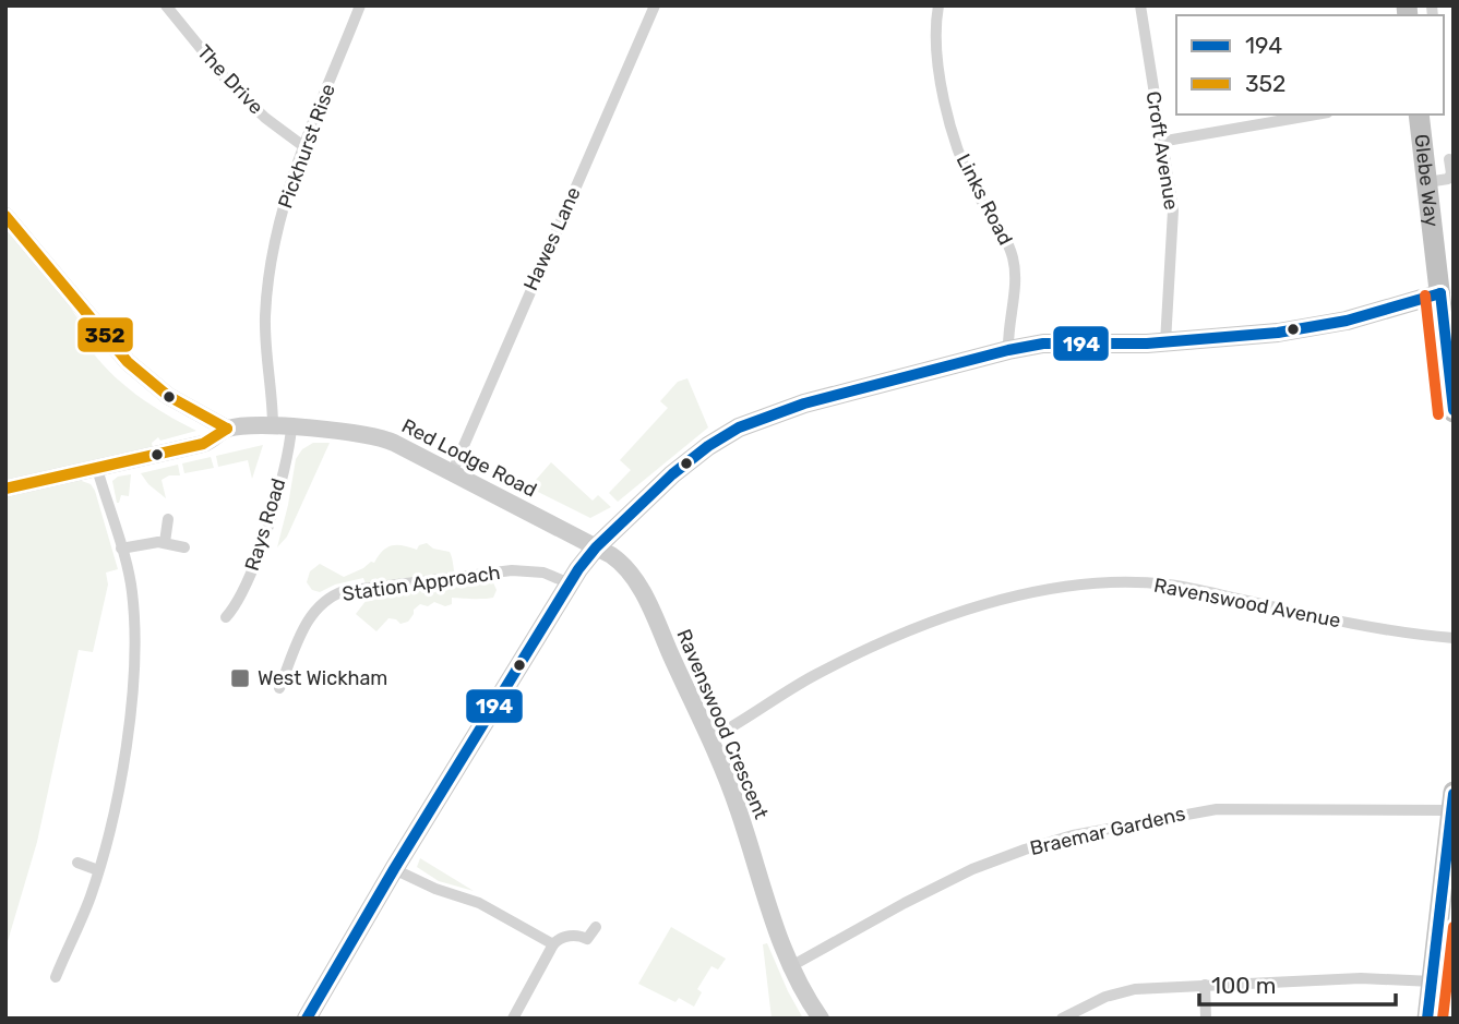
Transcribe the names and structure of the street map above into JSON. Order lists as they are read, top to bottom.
{
  "streets": {
    "highway": ["Glebe Way"],
    "street": [
      "The Drive",
      "Pickhurst Rise",
      "Croft Avenue",
      "Links Road",
      "Hawes Lane",
      "Red Lodge Road",
      "Rays Road",
      "Station Approach",
      "Ravenswood Avenue",
      "Ravenswood Crescent",
      "Braemar Gardens"
    ]
  },
  "crossings": [
    ["The Drive", "Pickhurst Rise"],
    ["Pickhurst Rise", "Red Lodge Road"],
    ["Hawes Lane", "Red Lodge Road"],
    ["Red Lodge Road", "Rays Road"],
    ["Red Lodge Road", "Ravenswood Crescent"],
    ["Ravenswood Avenue", "Ravenswood Crescent"],
    ["Ravenswood Crescent", "Braemar Gardens"]
  ],
  "places": {
    "transit": ["West Wickham"]
  },
  "lines": ["transit line 352", "transit line 194"],
  "legend": ["194", "352"],
  "scale_bar": "100 m"
}
